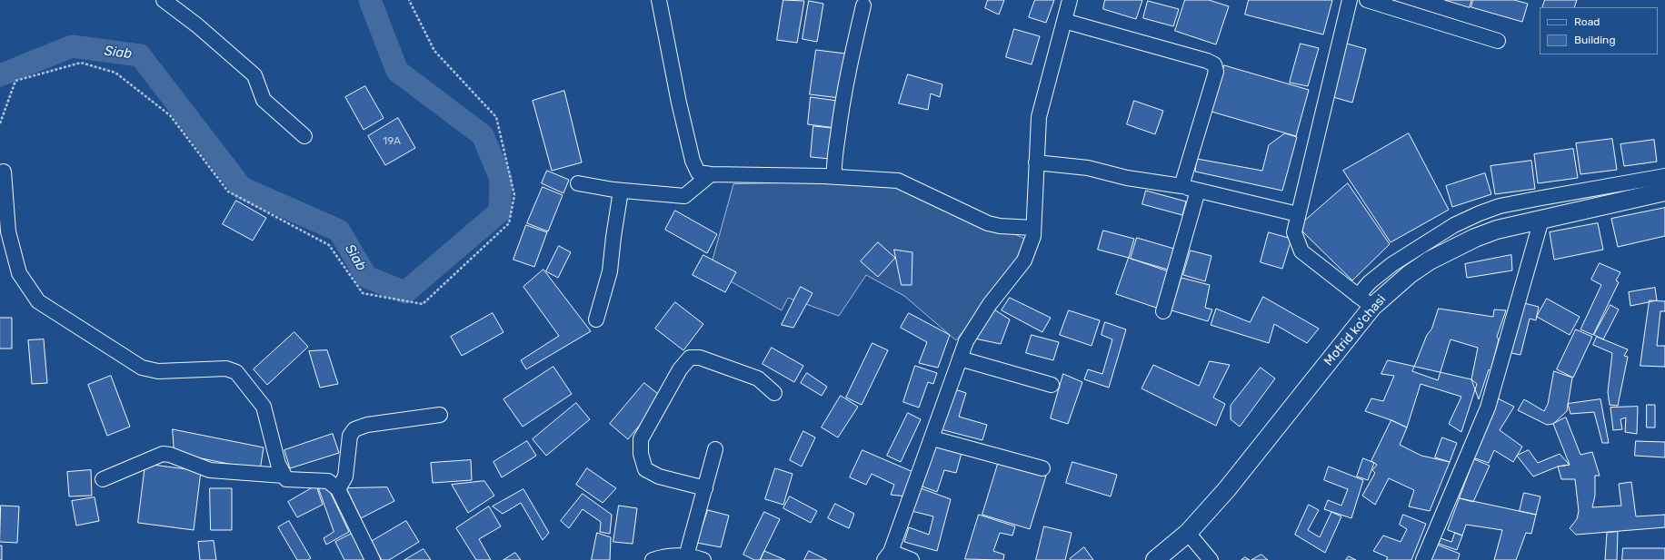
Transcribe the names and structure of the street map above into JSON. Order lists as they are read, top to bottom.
{
  "streets": {
    "main road": ["Motrid ko'chasi"]
  },
  "water": ["Siab"],
  "house_numbers": ["19A"],
  "legend": ["Road", "Building"]
}
